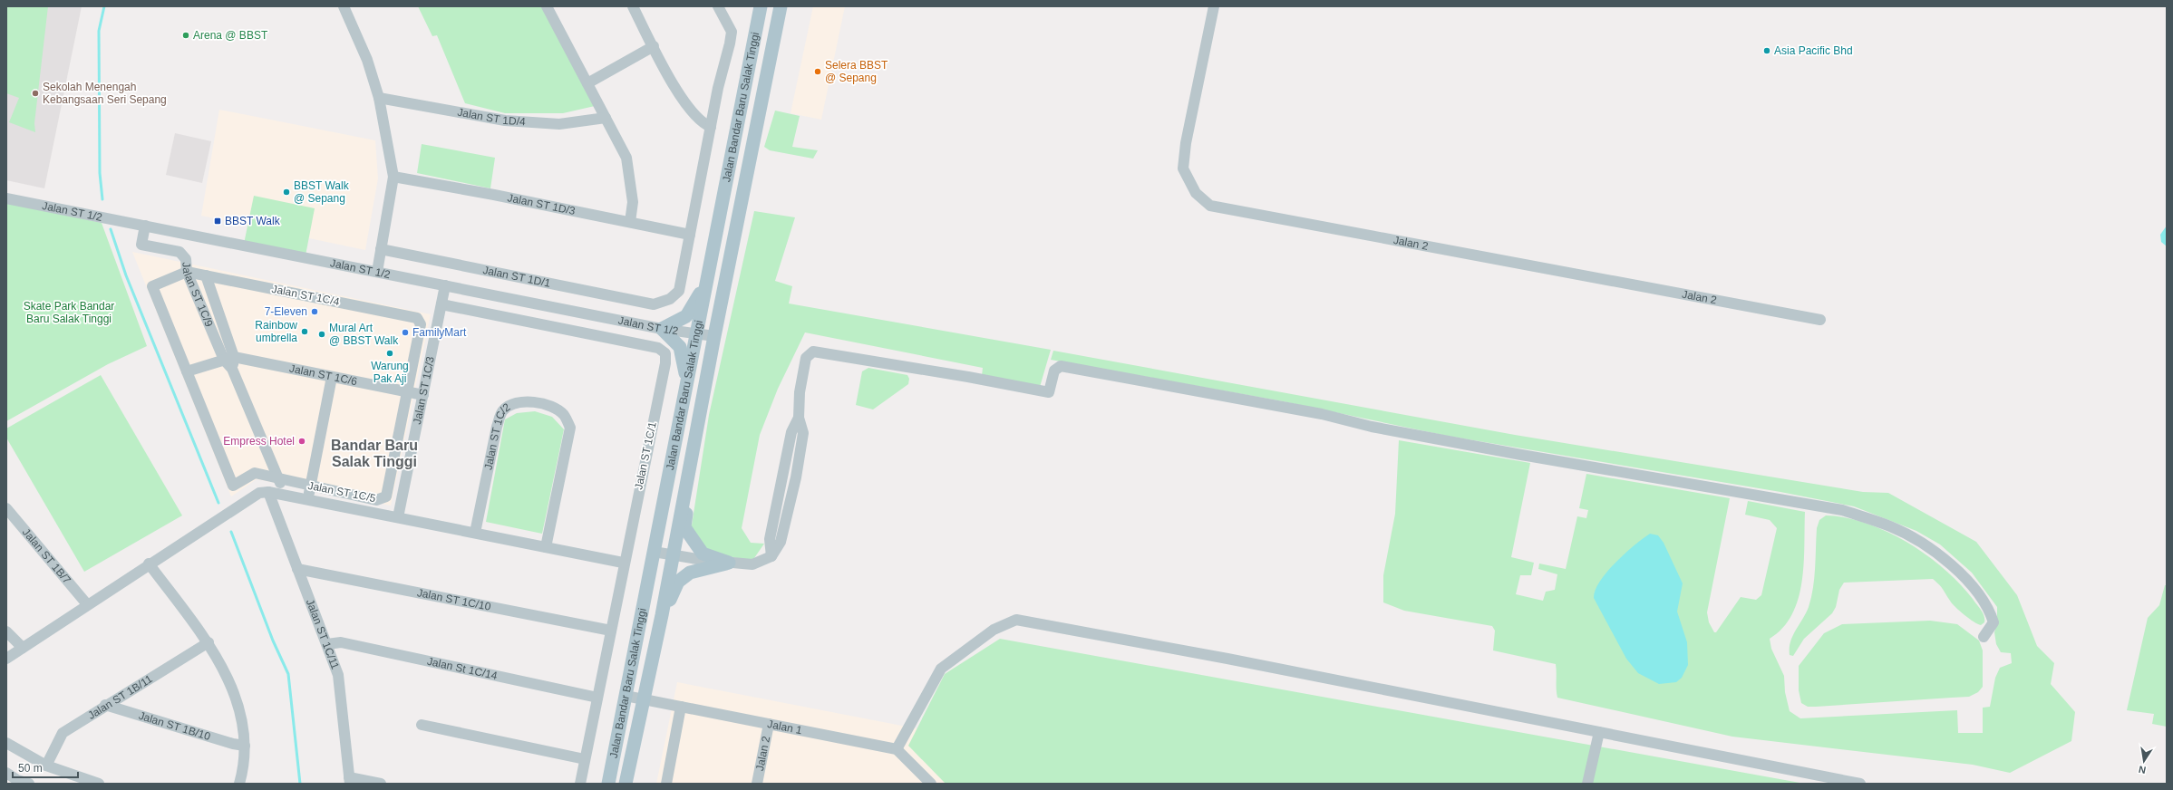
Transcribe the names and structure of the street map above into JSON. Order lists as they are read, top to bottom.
{
  "streets": {
    "main road": ["Jalan Bandar Baru Salak Tinggi"],
    "street": [
      "Jalan ST 1D/4",
      "Jalan ST 1D/3",
      "Jalan ST 1/2",
      "Jalan 2",
      "Jalan ST 1D/1",
      "Jalan ST 1C/9",
      "Jalan ST 1C/4",
      "Jalan ST 1C/6",
      "Jalan ST 1C/3",
      "Jalan ST 1C/2",
      "Jalan ST 1C/1",
      "Jalan ST 1C/5",
      "Jalan ST 1B/7",
      "Jalan ST 1C/10",
      "Jalan ST 1C/11",
      "Jalan St 1C/14",
      "Jalan ST 1B/11",
      "Jalan ST 1B/10",
      "Jalan 1"
    ]
  },
  "crossings": [
    ["Jalan Bandar Baru Salak Tinggi", "Jalan ST 1/2"],
    ["Jalan Bandar Baru Salak Tinggi", "Jalan 1"],
    ["Jalan ST 1D/3", "Jalan ST 1D/1"],
    ["Jalan ST 1/2", "Jalan ST 1C/9"],
    ["Jalan ST 1/2", "Jalan ST 1C/3"],
    ["Jalan 2", "Jalan 1"],
    ["Jalan ST 1C/9", "Jalan ST 1C/4"],
    ["Jalan ST 1C/9", "Jalan ST 1C/6"],
    ["Jalan ST 1C/9", "Jalan ST 1C/5"],
    ["Jalan ST 1C/4", "Jalan ST 1C/6"],
    ["Jalan ST 1C/4", "Jalan ST 1C/5"],
    ["Jalan ST 1C/6", "Jalan ST 1C/3"],
    ["Jalan ST 1C/6", "Jalan ST 1C/5"],
    ["Jalan ST 1C/3", "Jalan ST 1C/1"],
    ["Jalan ST 1C/1", "Jalan ST 1C/10"],
    ["Jalan ST 1C/1", "Jalan St 1C/14"],
    ["Jalan ST 1C/10", "Jalan ST 1C/11"],
    ["Jalan ST 1C/11", "Jalan St 1C/14"],
    ["Jalan ST 1B/11", "Jalan ST 1B/10"]
  ],
  "districts": ["Bandar Baru Salak Tinggi"],
  "parks": ["Skate Park Bandar Baru Salak Tinggi"],
  "places": {
    "other": [
      "Arena @ BBST",
      "Asia Pacific Bhd",
      "Selera BBST @ Sepang",
      "Sekolah Menengah Kebangsaan Seri Sepang",
      "BBST Walk @ Sepang",
      "7-Eleven",
      "Rainbow umbrella",
      "FamilyMart",
      "Mural Art @ BBST Walk",
      "Warung Pak Aji",
      "Empress Hotel"
    ],
    "transit": ["BBST Walk"]
  },
  "scale_bar": "50 m",
  "north": "bottom"
}
